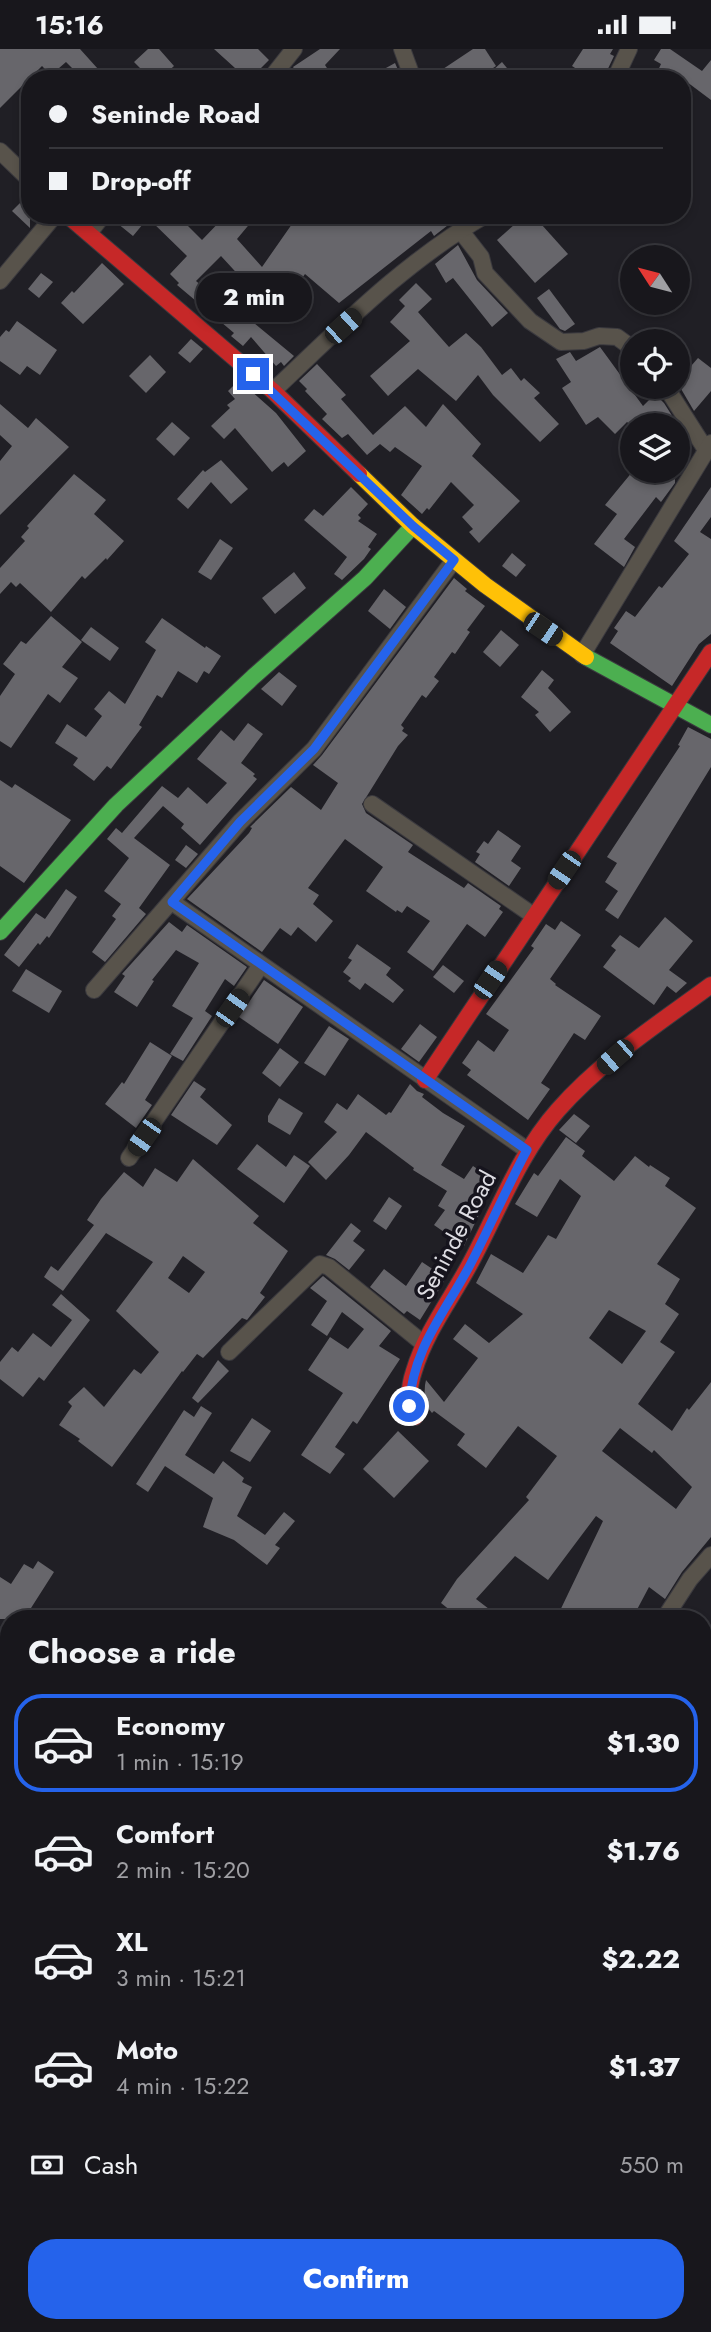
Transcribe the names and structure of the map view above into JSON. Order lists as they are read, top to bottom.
{
  "streets": {
    "street": ["Seninde Road"]
  },
  "north": "top left",
  "page": {
    "status": "15:16",
    "banner": ["Seninde Road", "Drop-off"],
    "bubble": "2 min",
    "heading": "Choose a ride",
    "list": [
      {
        "name": "Economy",
        "note": "1 min · 15:19",
        "value": "$1.30"
      },
      {
        "name": "Comfort",
        "note": "2 min · 15:20",
        "value": "$1.76"
      },
      {
        "name": "XL",
        "note": "3 min · 15:21",
        "value": "$2.22"
      },
      {
        "name": "Moto",
        "note": "4 min · 15:22",
        "value": "$1.37"
      }
    ],
    "pay": ["Cash", "550 m"],
    "buttons": "Confirm"
  }
}
